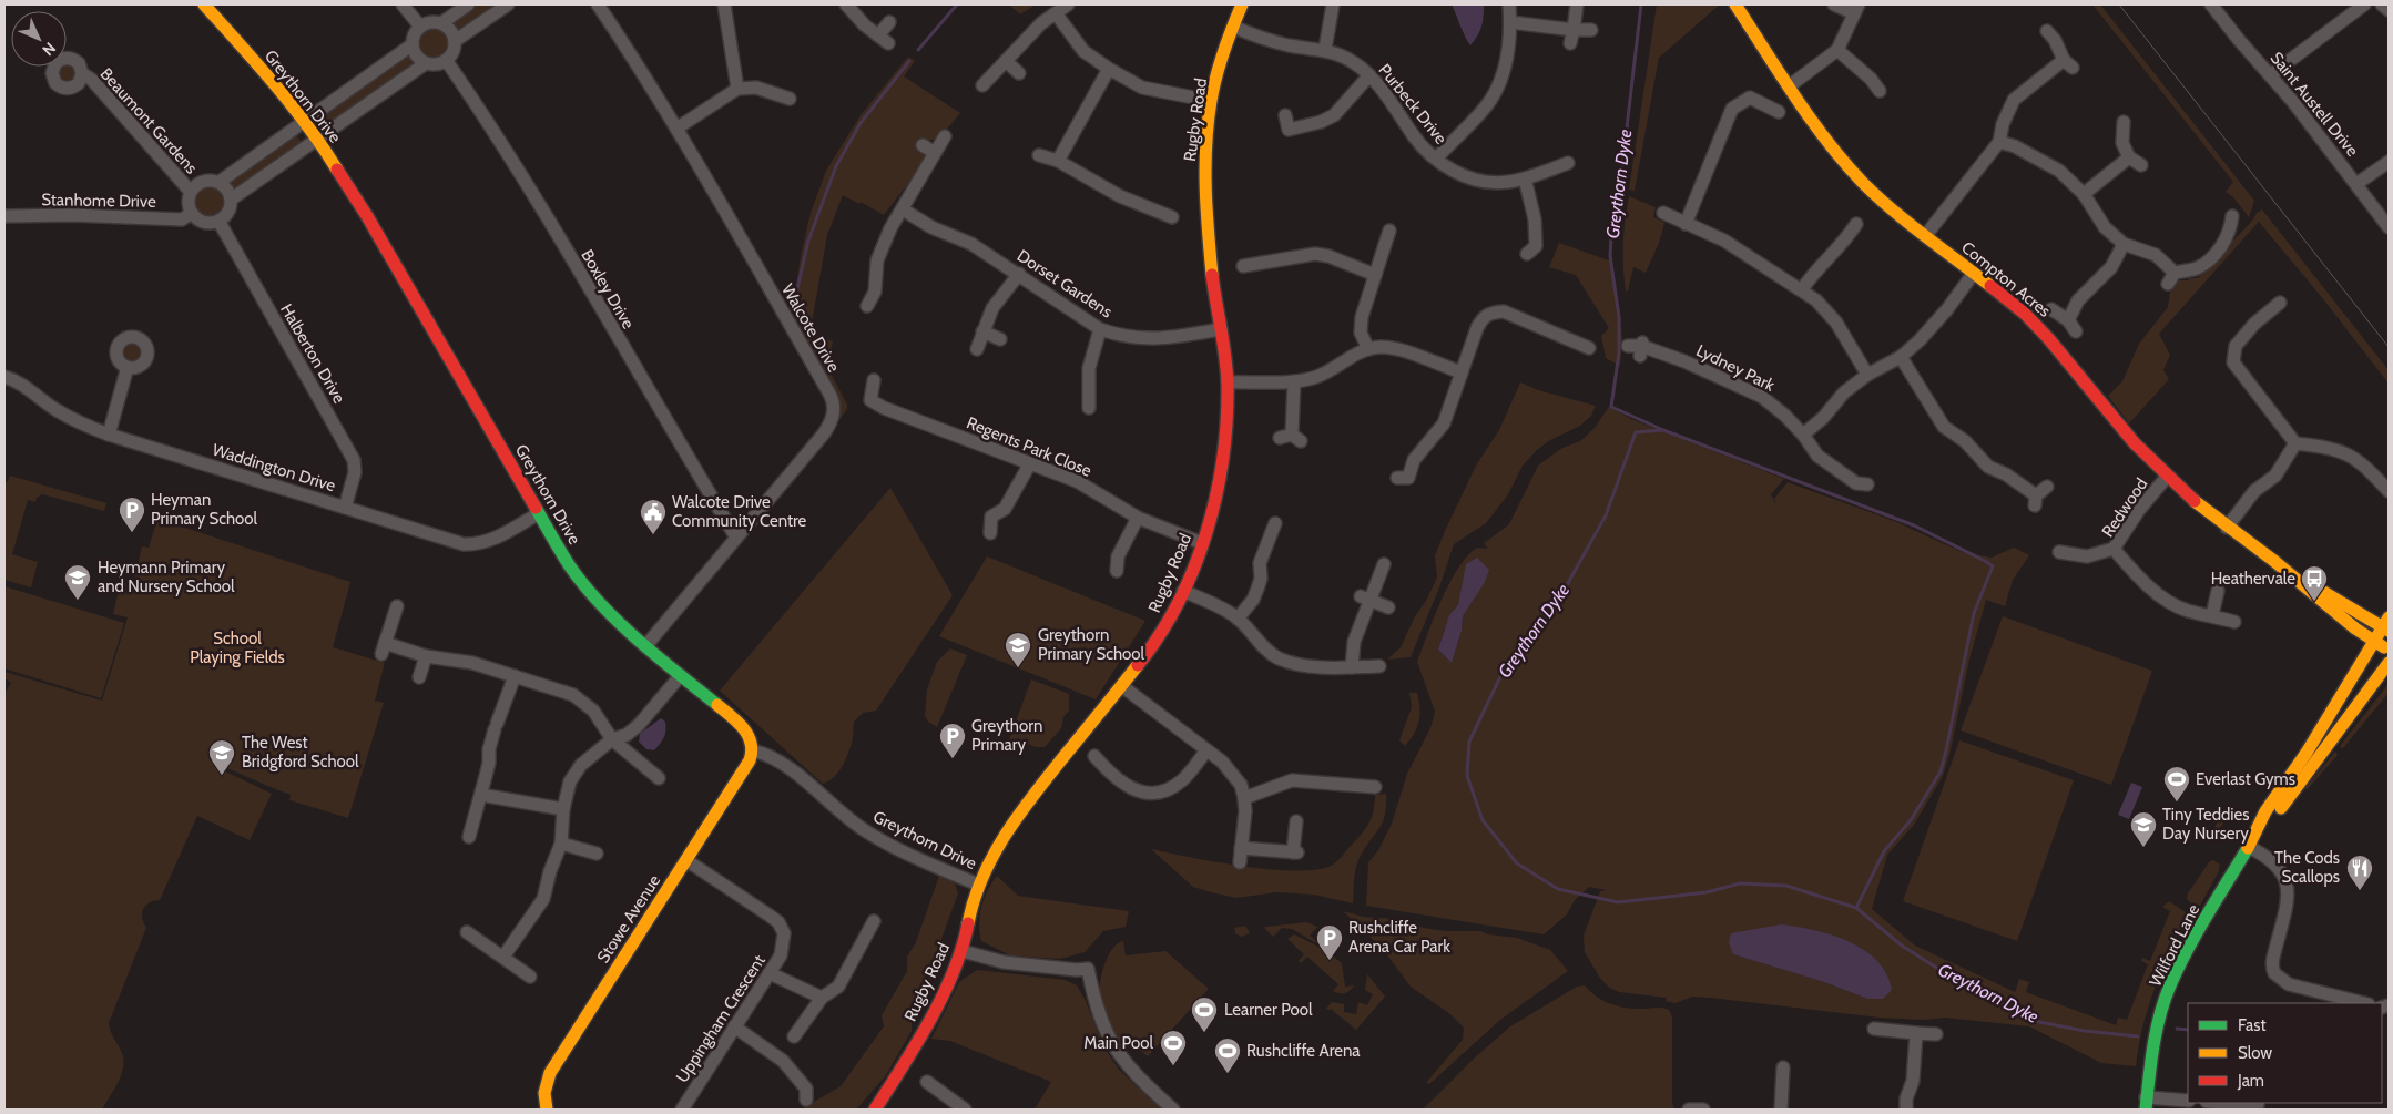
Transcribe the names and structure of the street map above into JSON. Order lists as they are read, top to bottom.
{
  "streets": {
    "street": [
      "Greythorn Drive",
      "Purbeck Drive",
      "Saint Austell Drive",
      "Rugby Road",
      "Beaumont Gardens",
      "Stanhome Drive",
      "Compton Acres",
      "Dorset Gardens",
      "Boxley Drive",
      "Walcote Drive",
      "Halberton Drive",
      "Lydney Park",
      "Regents Park Close",
      "Waddington Drive",
      "Redwood",
      "Stowe Avenue",
      "Wilford Lane",
      "Uppingham Crescent"
    ]
  },
  "crossings": [
    ["Greythorn Drive", "Rugby Road"],
    ["Greythorn Drive", "Walcote Drive"],
    ["Greythorn Drive", "Waddington Drive"],
    ["Greythorn Drive", "Stowe Avenue"],
    ["Purbeck Drive", "Rugby Road"],
    ["Rugby Road", "Dorset Gardens"],
    ["Rugby Road", "Regents Park Close"],
    ["Beaumont Gardens", "Stanhome Drive"],
    ["Beaumont Gardens", "Halberton Drive"],
    ["Stanhome Drive", "Halberton Drive"],
    ["Compton Acres", "Redwood"],
    ["Compton Acres", "Wilford Lane"],
    ["Boxley Drive", "Walcote Drive"],
    ["Halberton Drive", "Waddington Drive"],
    ["Stowe Avenue", "Uppingham Crescent"]
  ],
  "water": ["Greythorn Dyke"],
  "parks": ["School Playing Fields"],
  "places": {
    "parking": ["Heyman Primary School", "Greythorn Primary", "Rushcliffe Arena Car Park"],
    "public building": ["Walcote Drive Community Centre"],
    "school or university": [
      "Heymann Primary and Nursery School",
      "Greythorn Primary School",
      "The West Bridgford School",
      "Tiny Teddies Day Nursery"
    ],
    "bus stop": ["Heathervale"],
    "sports": [
      "Everlast Gyms",
      "Learner Pool",
      "Main Pool",
      "Rushcliffe Arena"
    ],
    "restaurant": ["The Cods Scallops"]
  },
  "legend": ["Fast", "Slow", "Jam"],
  "north": "bottom right"
}
